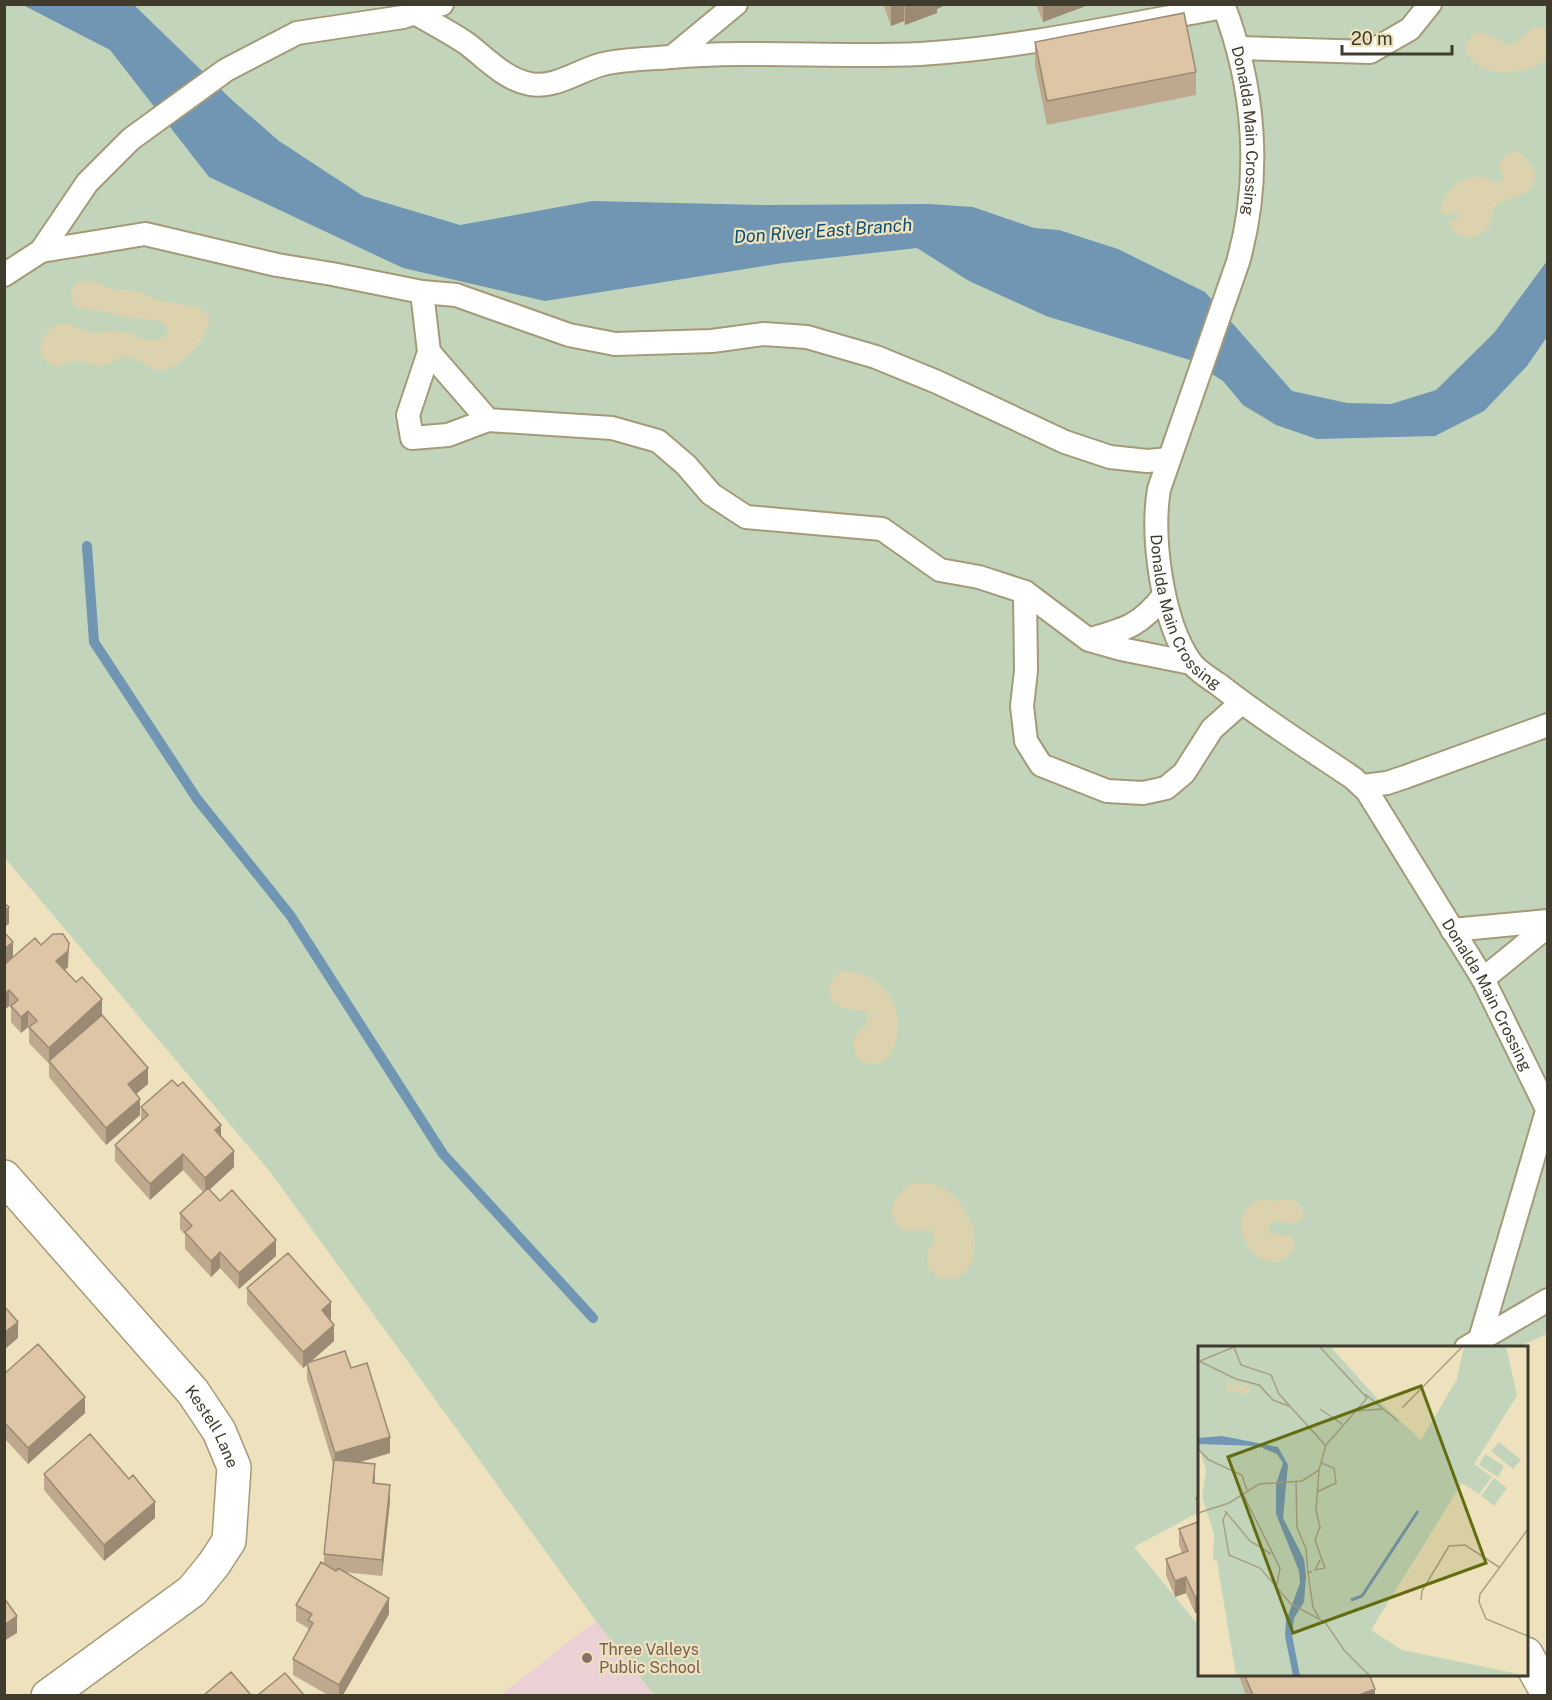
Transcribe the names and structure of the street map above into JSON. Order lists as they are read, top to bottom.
{
  "streets": {
    "street": ["Kestell Lane"],
    "lane": ["Donalda Main Crossing"]
  },
  "water": ["Don River East Branch"],
  "places": ["Three Valleys Public School"],
  "scale_bar": "20 m"
}
